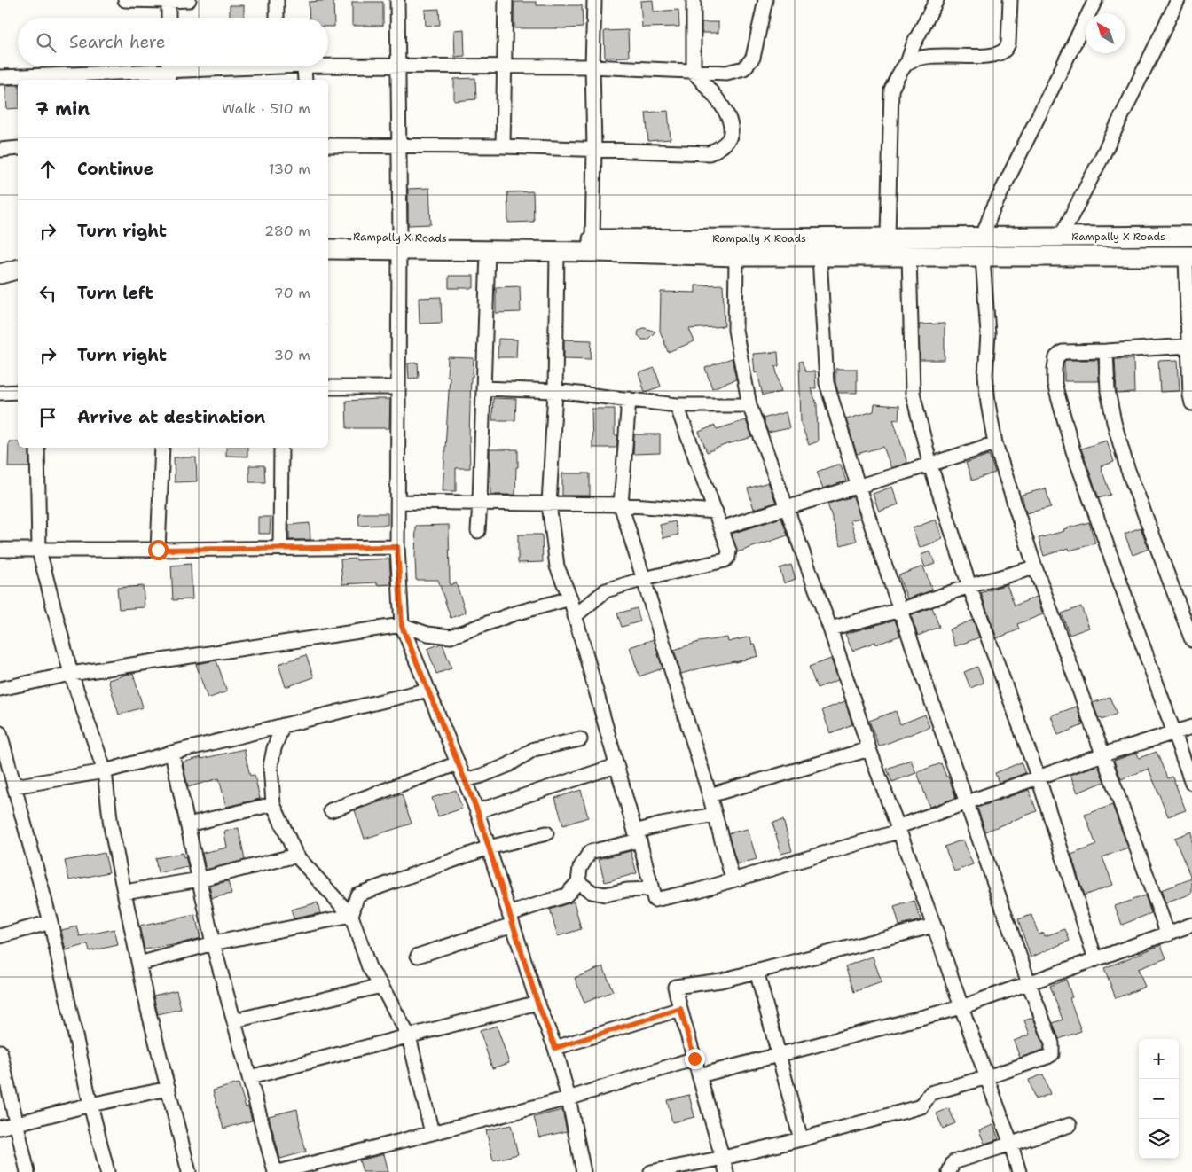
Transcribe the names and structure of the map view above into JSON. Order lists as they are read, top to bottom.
{
  "streets": {
    "main road": ["Rampally X Roads"]
  },
  "north": "top left",
  "page": {
    "search": "Search here",
    "heading": ["7 min", "Walk · 510 m"],
    "list": [
      ["Continue", "130 m"],
      ["Turn right", "280 m"],
      ["Turn left", "70 m"],
      ["Turn right", "30 m"],
      "Arrive at destination"
    ],
    "map_buttons": ["+", "−"]
  }
}
